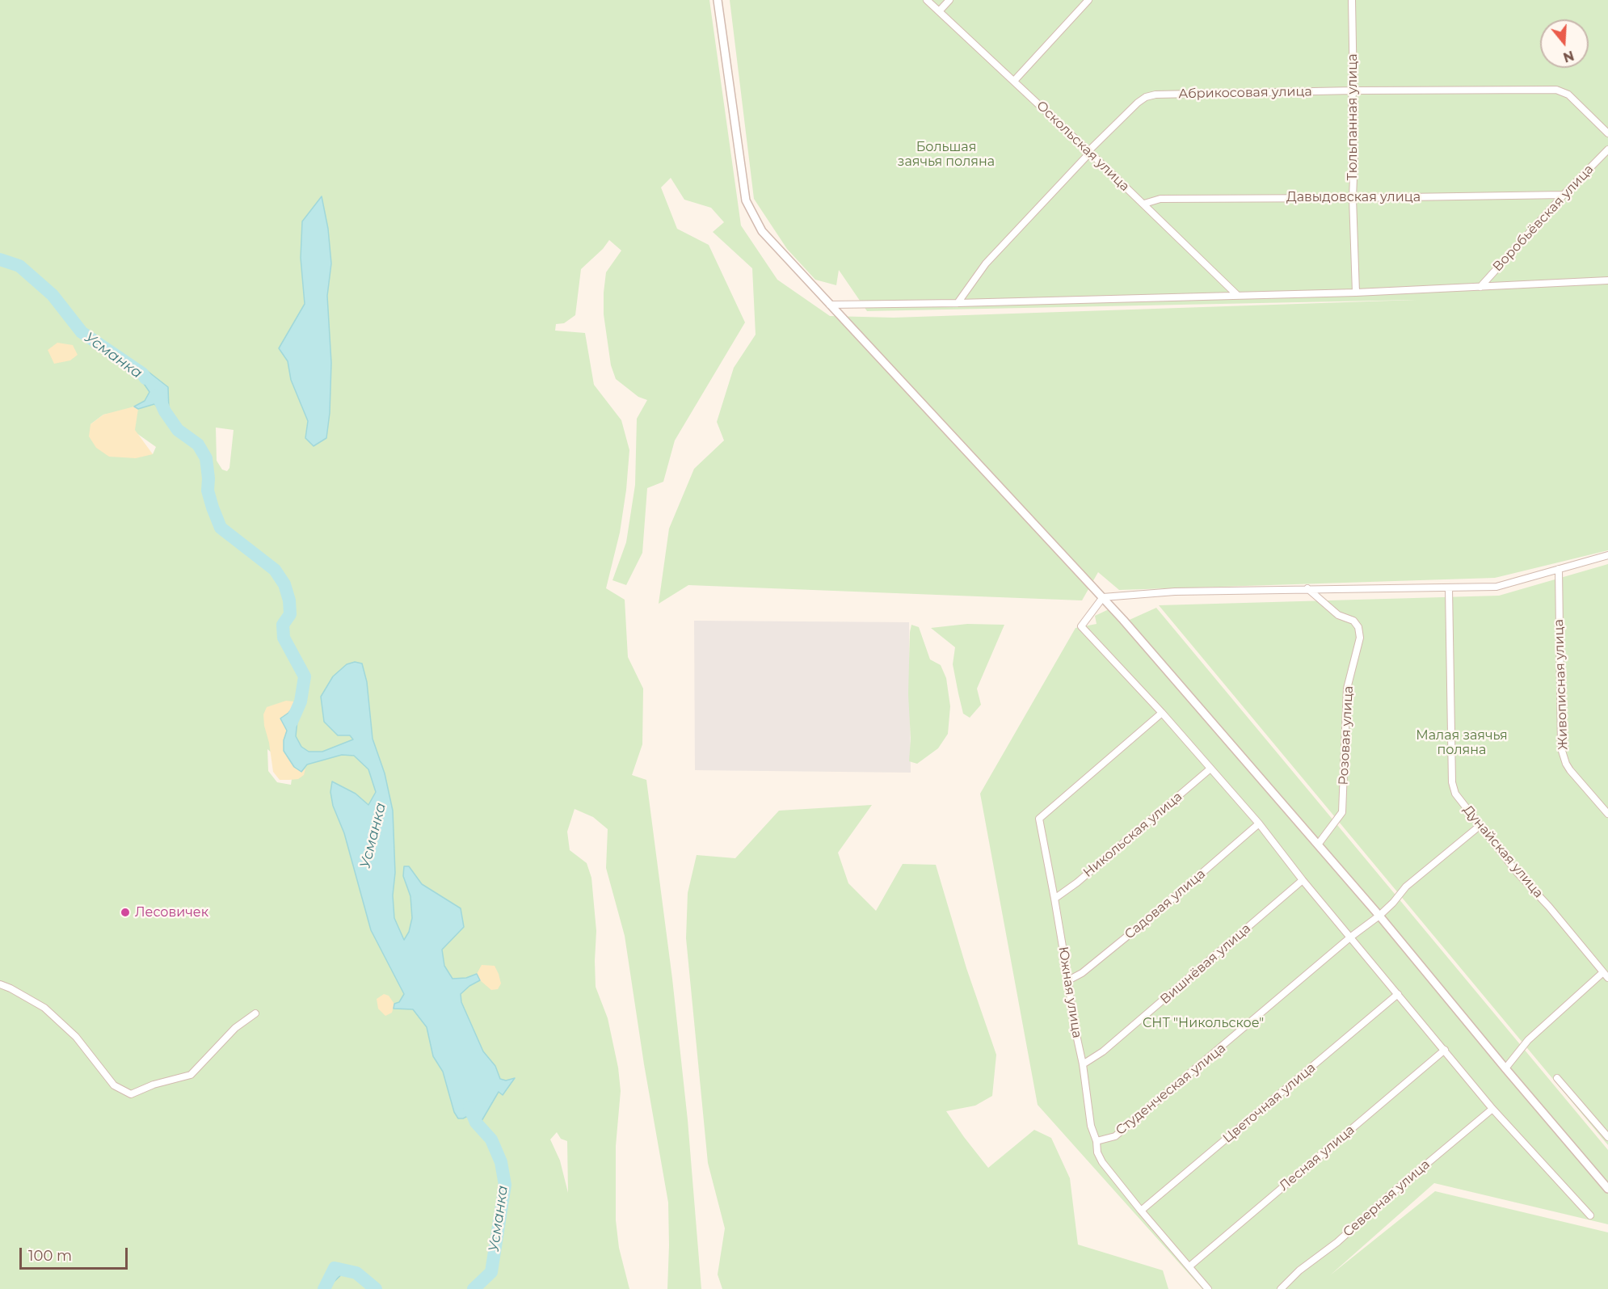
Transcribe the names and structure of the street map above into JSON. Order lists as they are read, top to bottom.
{
  "streets": {
    "street": [
      "Абрикосовая улица",
      "Тюльпанная улица",
      "Оскольская улица",
      "Давыдовская улица",
      "Воробьёвская улица",
      "Живописная улица",
      "Розовая улица",
      "Никольская улица",
      "Дунайская улица",
      "Садовая улица",
      "Вишнёвая улица",
      "Южная улица",
      "Студенческая улица",
      "Цветочная улица",
      "Лесная улица",
      "Северная улица"
    ]
  },
  "crossings": [
    ["Абрикосовая улица", "Тюльпанная улица"],
    ["Абрикосовая улица", "Оскольская улица"],
    ["Тюльпанная улица", "Давыдовская улица"],
    ["Оскольская улица", "Давыдовская улица"],
    ["Давыдовская улица", "Воробьёвская улица"],
    ["Никольская улица", "Южная улица"],
    ["Дунайская улица", "Студенческая улица"],
    ["Садовая улица", "Южная улица"],
    ["Вишнёвая улица", "Южная улица"],
    ["Южная улица", "Студенческая улица"],
    ["Южная улица", "Цветочная улица"],
    ["Южная улица", "Лесная улица"]
  ],
  "water": ["Усманка"],
  "parks": ["Большая заячья поляна", "Малая заячья поляна", "СНТ \"Никольское\""],
  "places": ["Лесовичек"],
  "scale_bar": "100 m",
  "north": "bottom"
}
